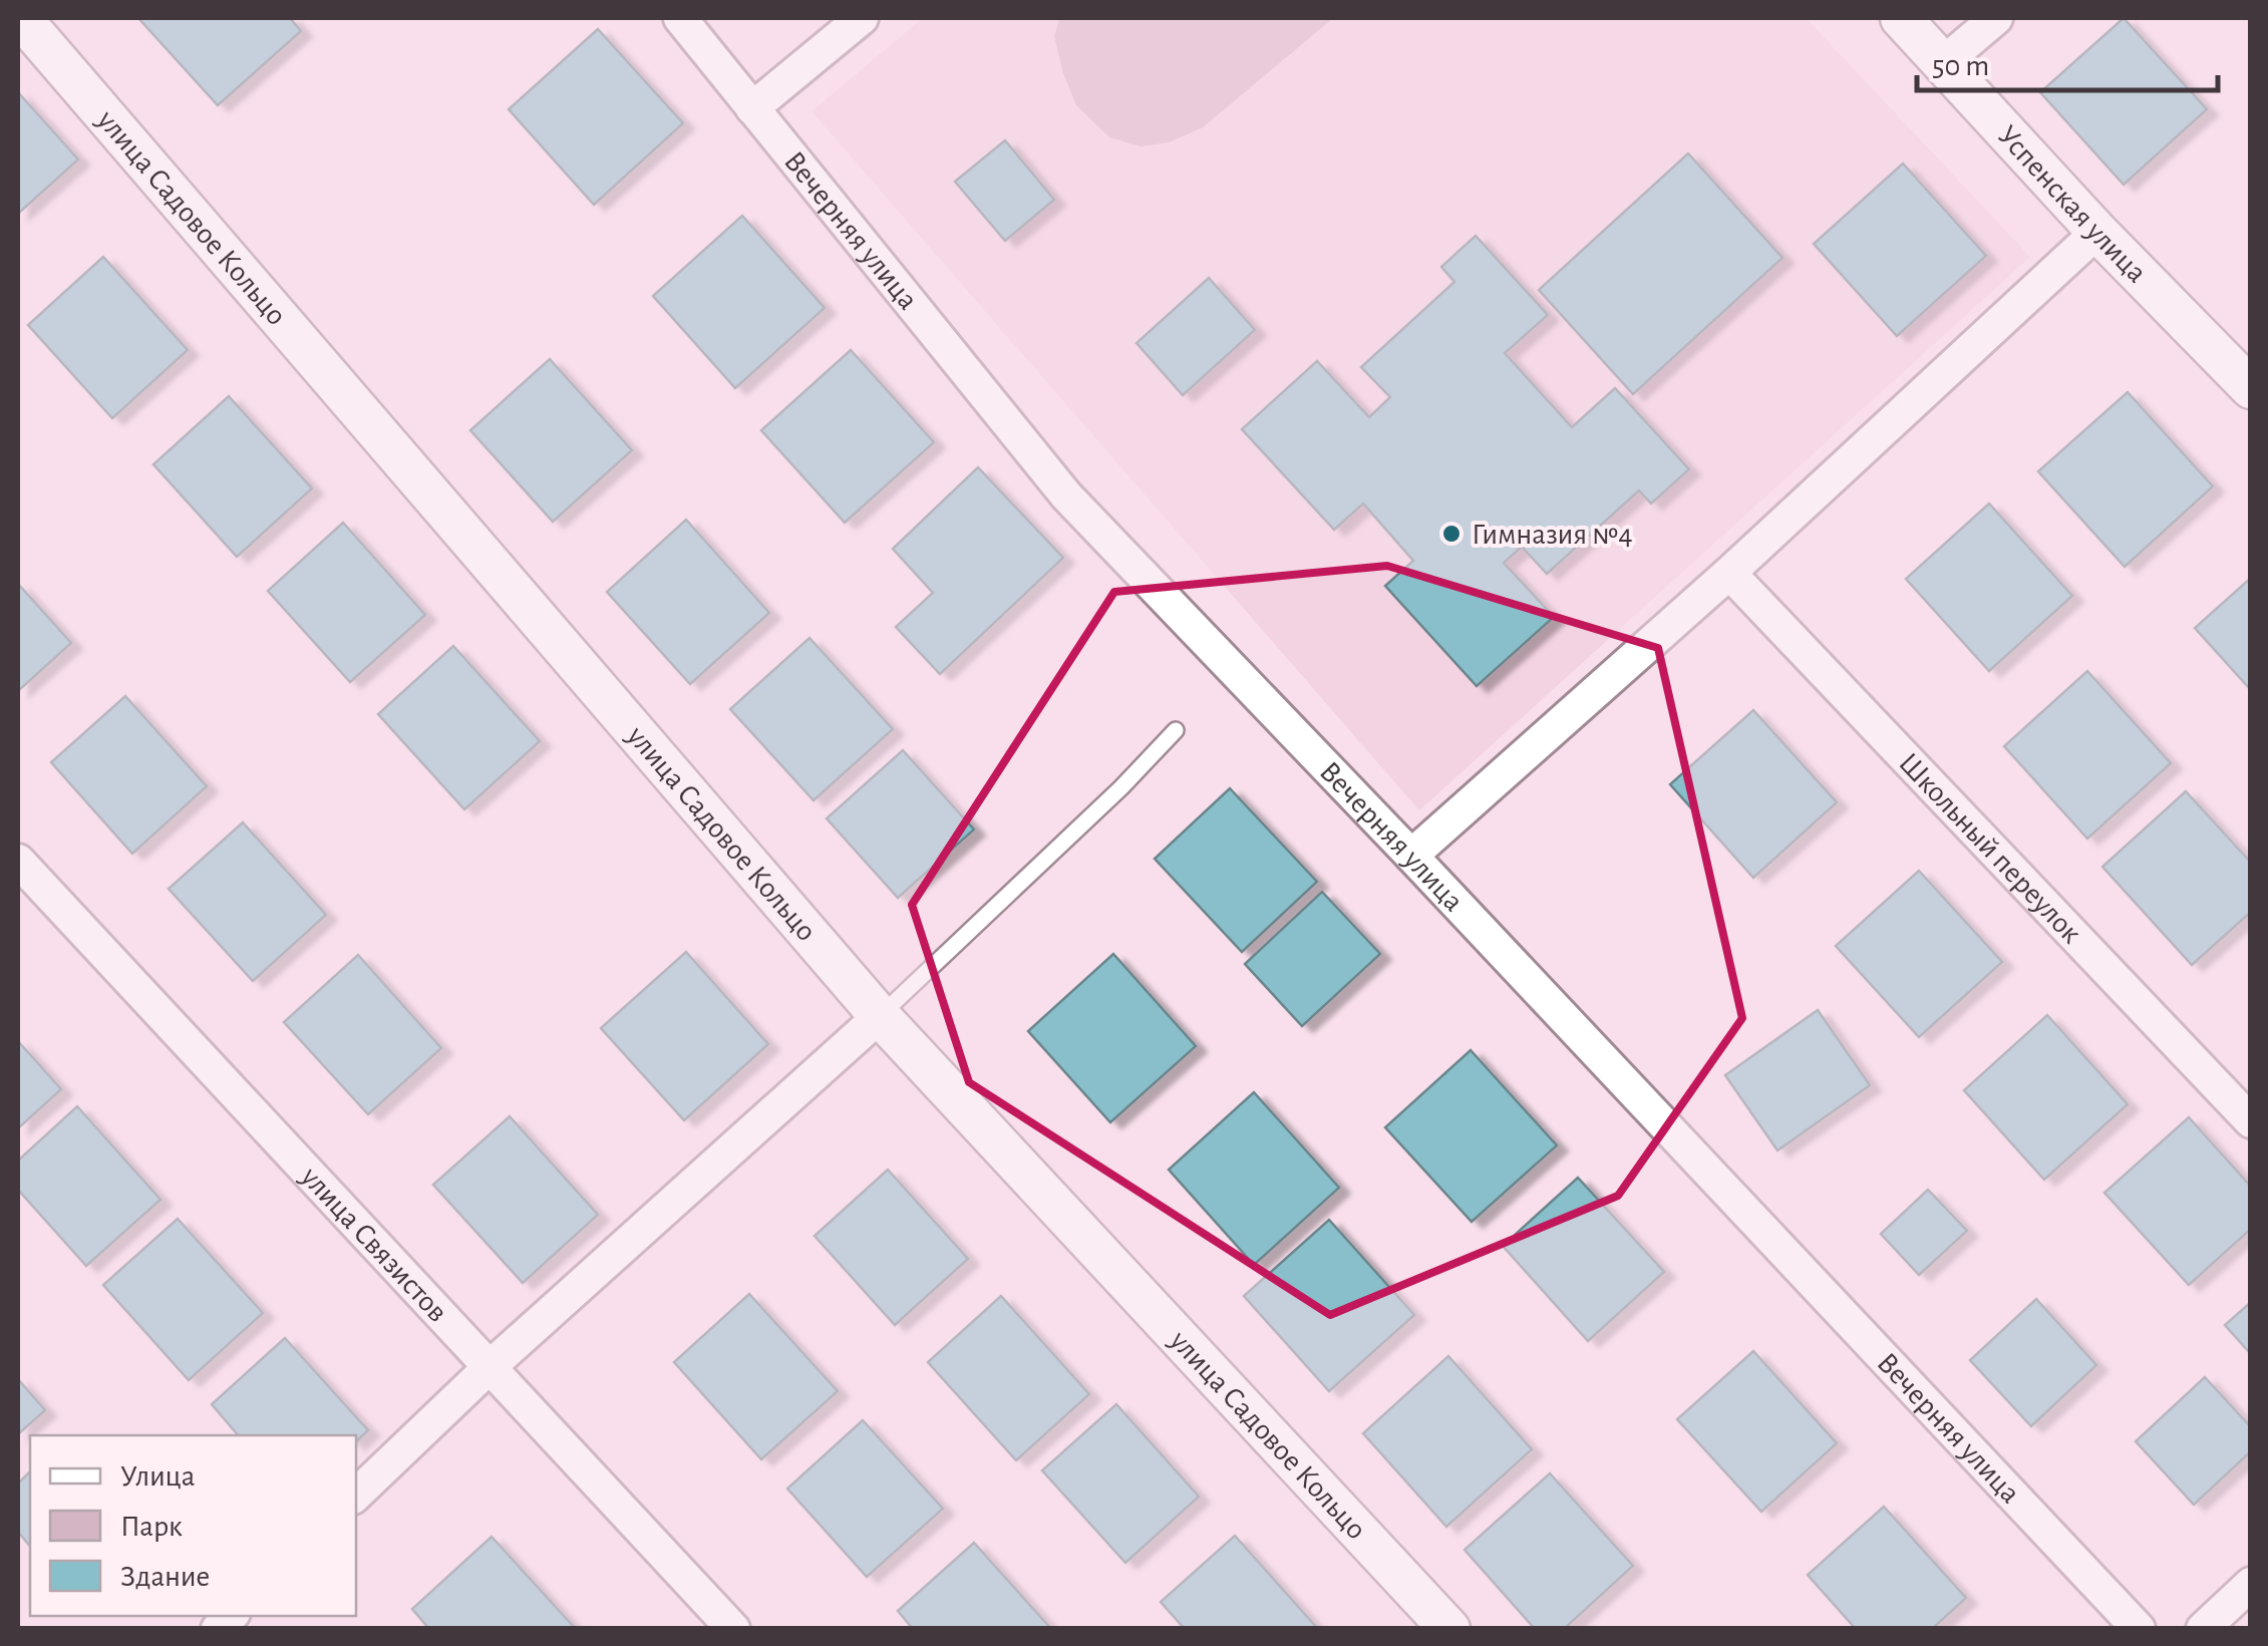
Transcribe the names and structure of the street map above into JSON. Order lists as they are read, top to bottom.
{
  "streets": {
    "street": [
      "Успенская улица",
      "улица Садовое Кольцо",
      "Вечерняя улица",
      "Школьный переулок",
      "улица Связистов"
    ]
  },
  "places": ["Гимназия №4"],
  "legend": ["Улица", "Парк", "Здание"],
  "scale_bar": "50 m"
}
